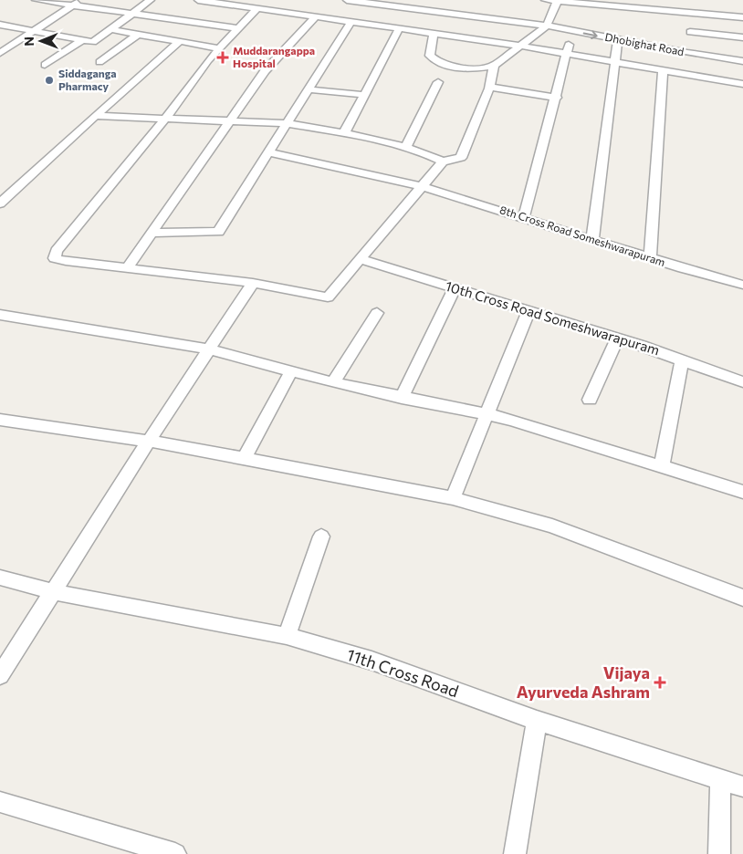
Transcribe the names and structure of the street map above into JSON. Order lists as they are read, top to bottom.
{
  "streets": {
    "street": [
      "Dhobighat Road",
      "8th Cross Road Someshwarapuram",
      "10th Cross Road Someshwarapuram",
      "11th Cross Road"
    ]
  },
  "places": {
    "health": ["Muddarangappa Hospital", "Vijaya Ayurveda Ashram"],
    "other": ["Siddaganga Pharmacy"]
  },
  "north": "left"
}
